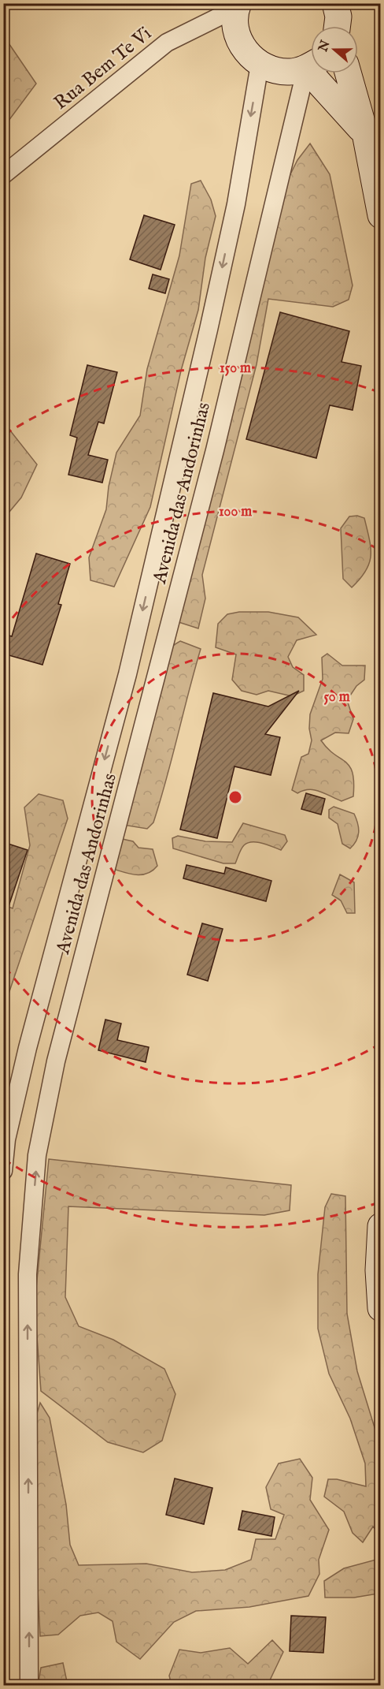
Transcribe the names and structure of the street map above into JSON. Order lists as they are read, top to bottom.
{
  "streets": {
    "street": ["Rua Bem Te Vi", "Avenida das Andorinhas"]
  },
  "north": "left",
  "rings": ["150 m", "100 m", "50 m"]
}
